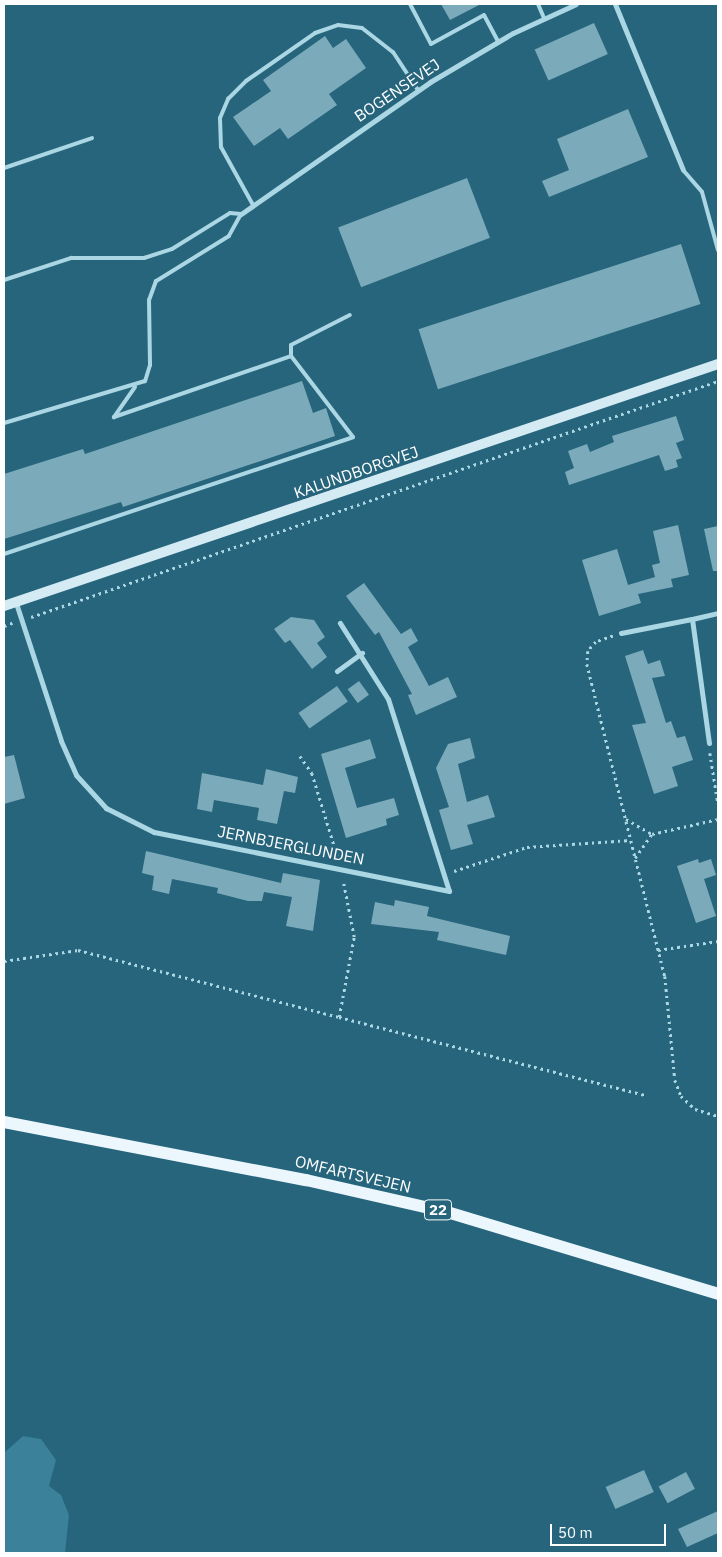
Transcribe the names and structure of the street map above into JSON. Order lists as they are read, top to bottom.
{
  "streets": {
    "main road": ["OMFARTSVEJEN", "22"],
    "street": ["BOGENSEVEJ", "KALUNDBORGVEJ", "JERNBJERGLUNDEN"]
  },
  "crossings": [
    ["KALUNDBORGVEJ", "JERNBJERGLUNDEN"]
  ],
  "scale_bar": "50 m"
}
